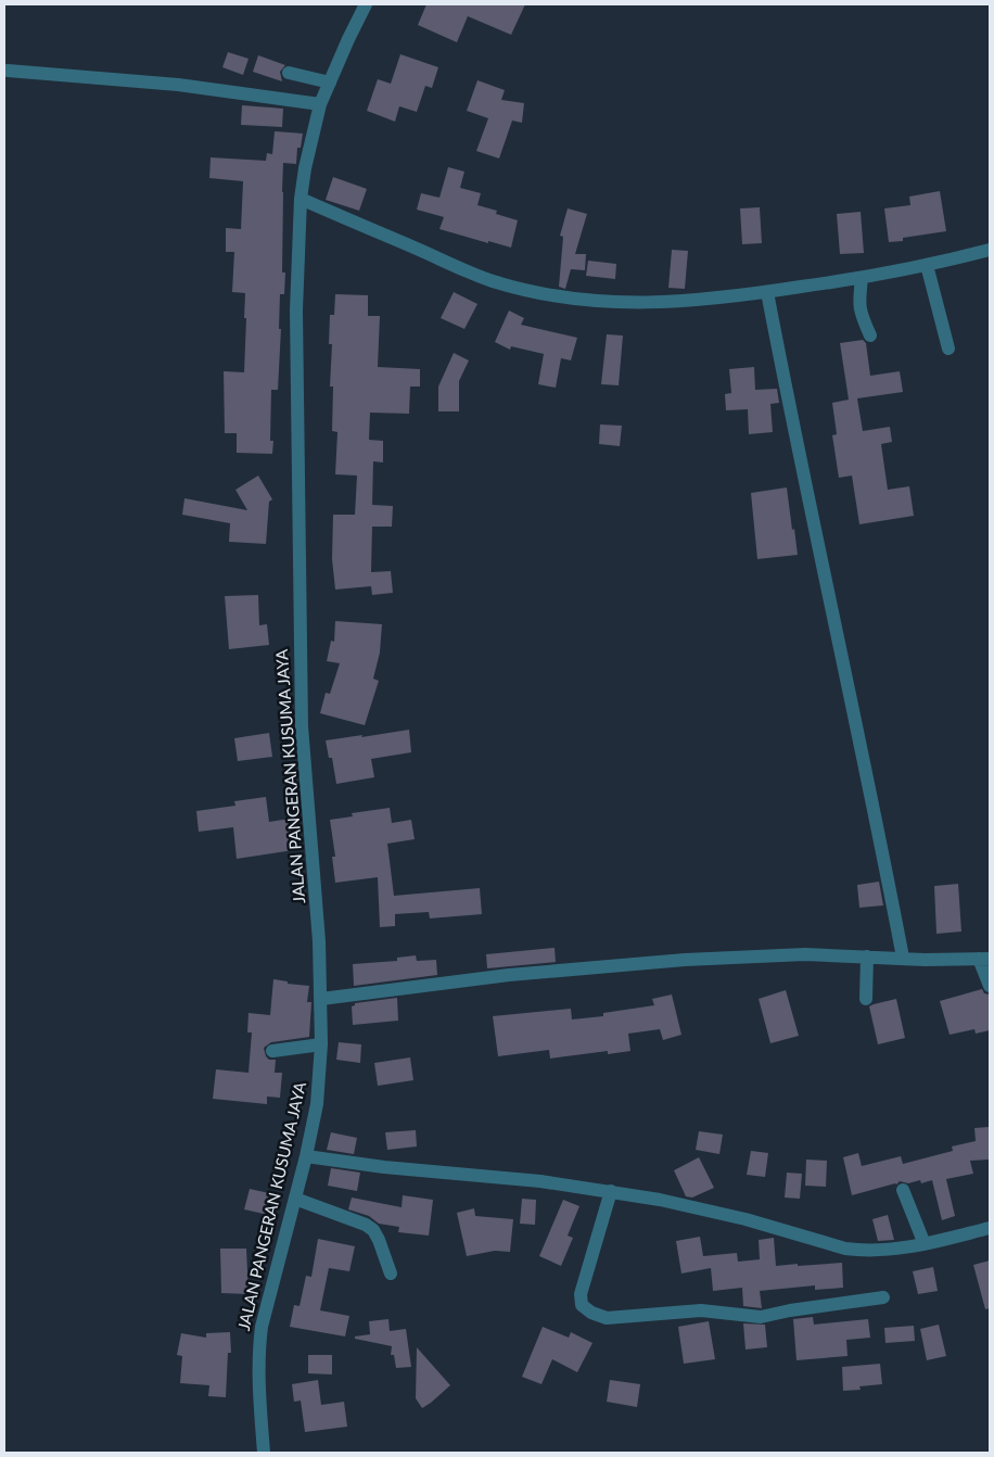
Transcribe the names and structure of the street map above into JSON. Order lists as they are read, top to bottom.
{
  "streets": {
    "street": ["JALAN PANGERAN KUSUMA JAYA"]
  }
}
